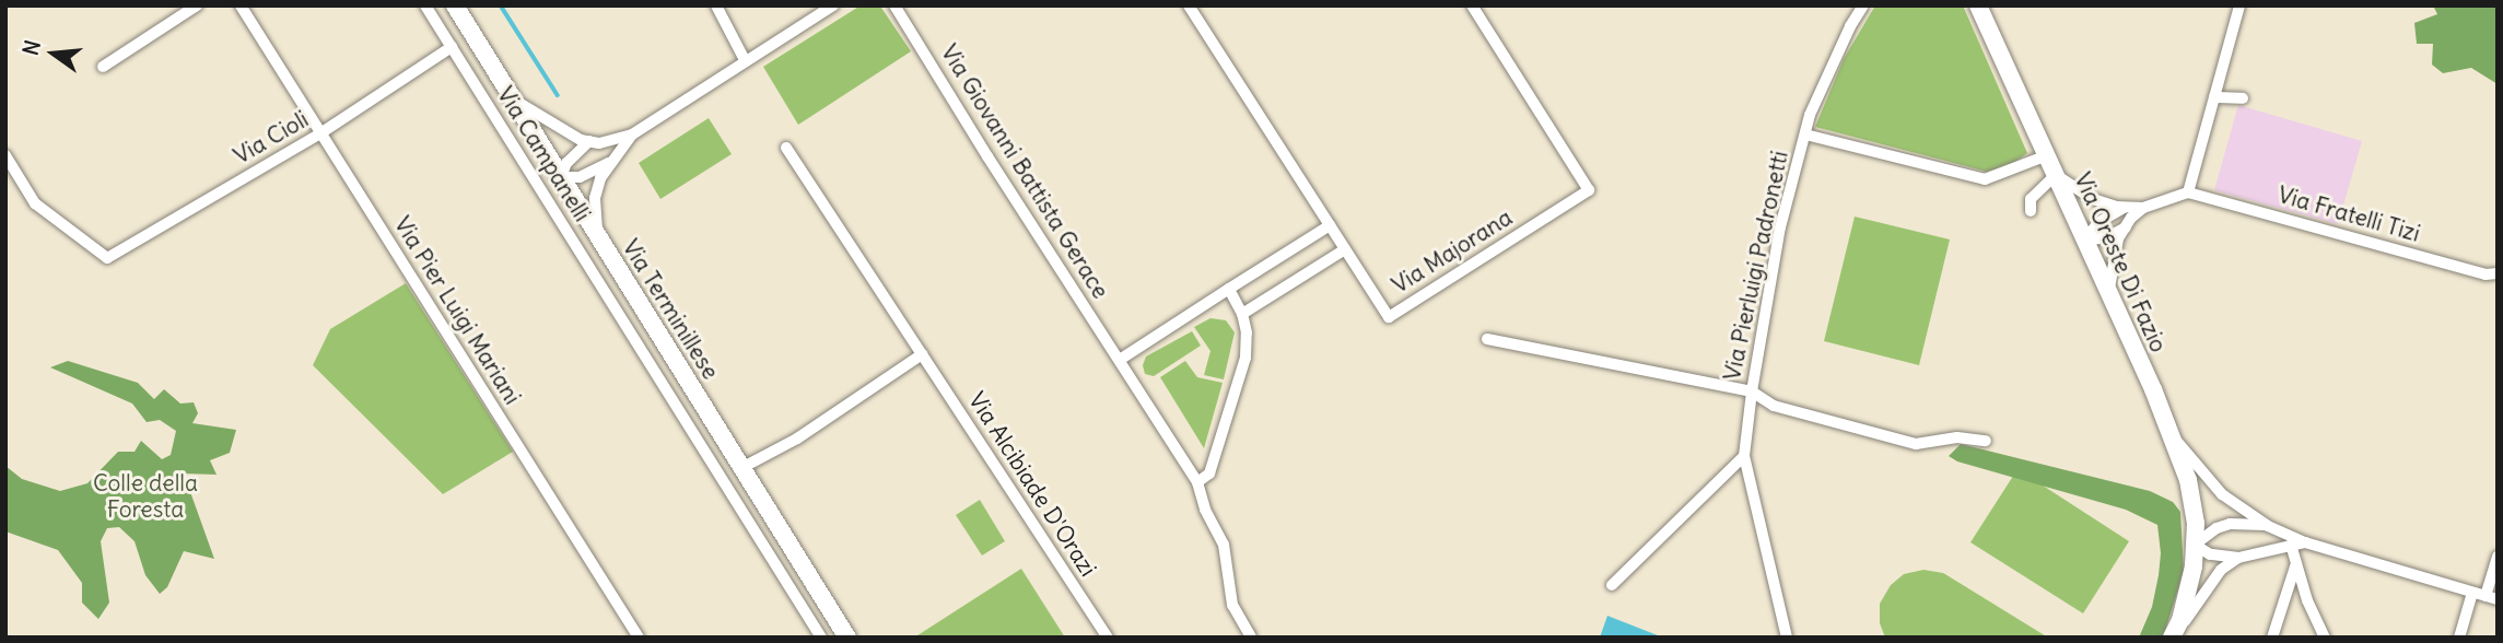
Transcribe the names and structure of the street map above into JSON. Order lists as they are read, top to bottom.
{
  "streets": {
    "main road": ["Via Oreste Di Fazio", "Via Terminillese"],
    "street": [
      "Via Cioli",
      "Via Campanelli",
      "Via Giovanni Battista Gerace",
      "Via Fratelli Tizi",
      "Via Majorana",
      "Via Pierluigi Padronetti",
      "Via Pier Luigi Mariani",
      "Via Alcibiade D'Orazi"
    ]
  },
  "crossings": [
    ["Via Cioli", "Via Campanelli"],
    ["Via Cioli", "Via Pier Luigi Mariani"]
  ],
  "parks": ["Colle della Foresta"],
  "north": "left"
}
